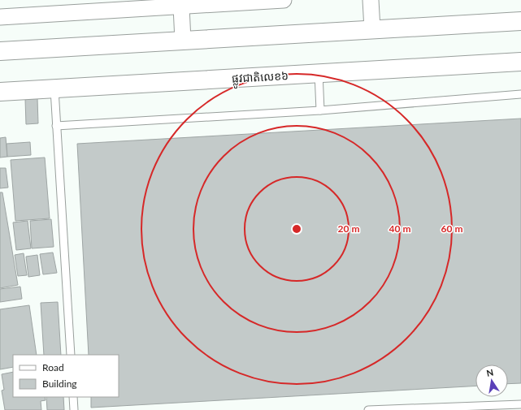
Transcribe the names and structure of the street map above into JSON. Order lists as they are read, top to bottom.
{
  "streets": {
    "main road": ["ផ្លូវជាតិលេខ៦"]
  },
  "legend": ["Road", "Building"],
  "north": "top",
  "rings": ["20 m", "40 m", "60 m"]
}
